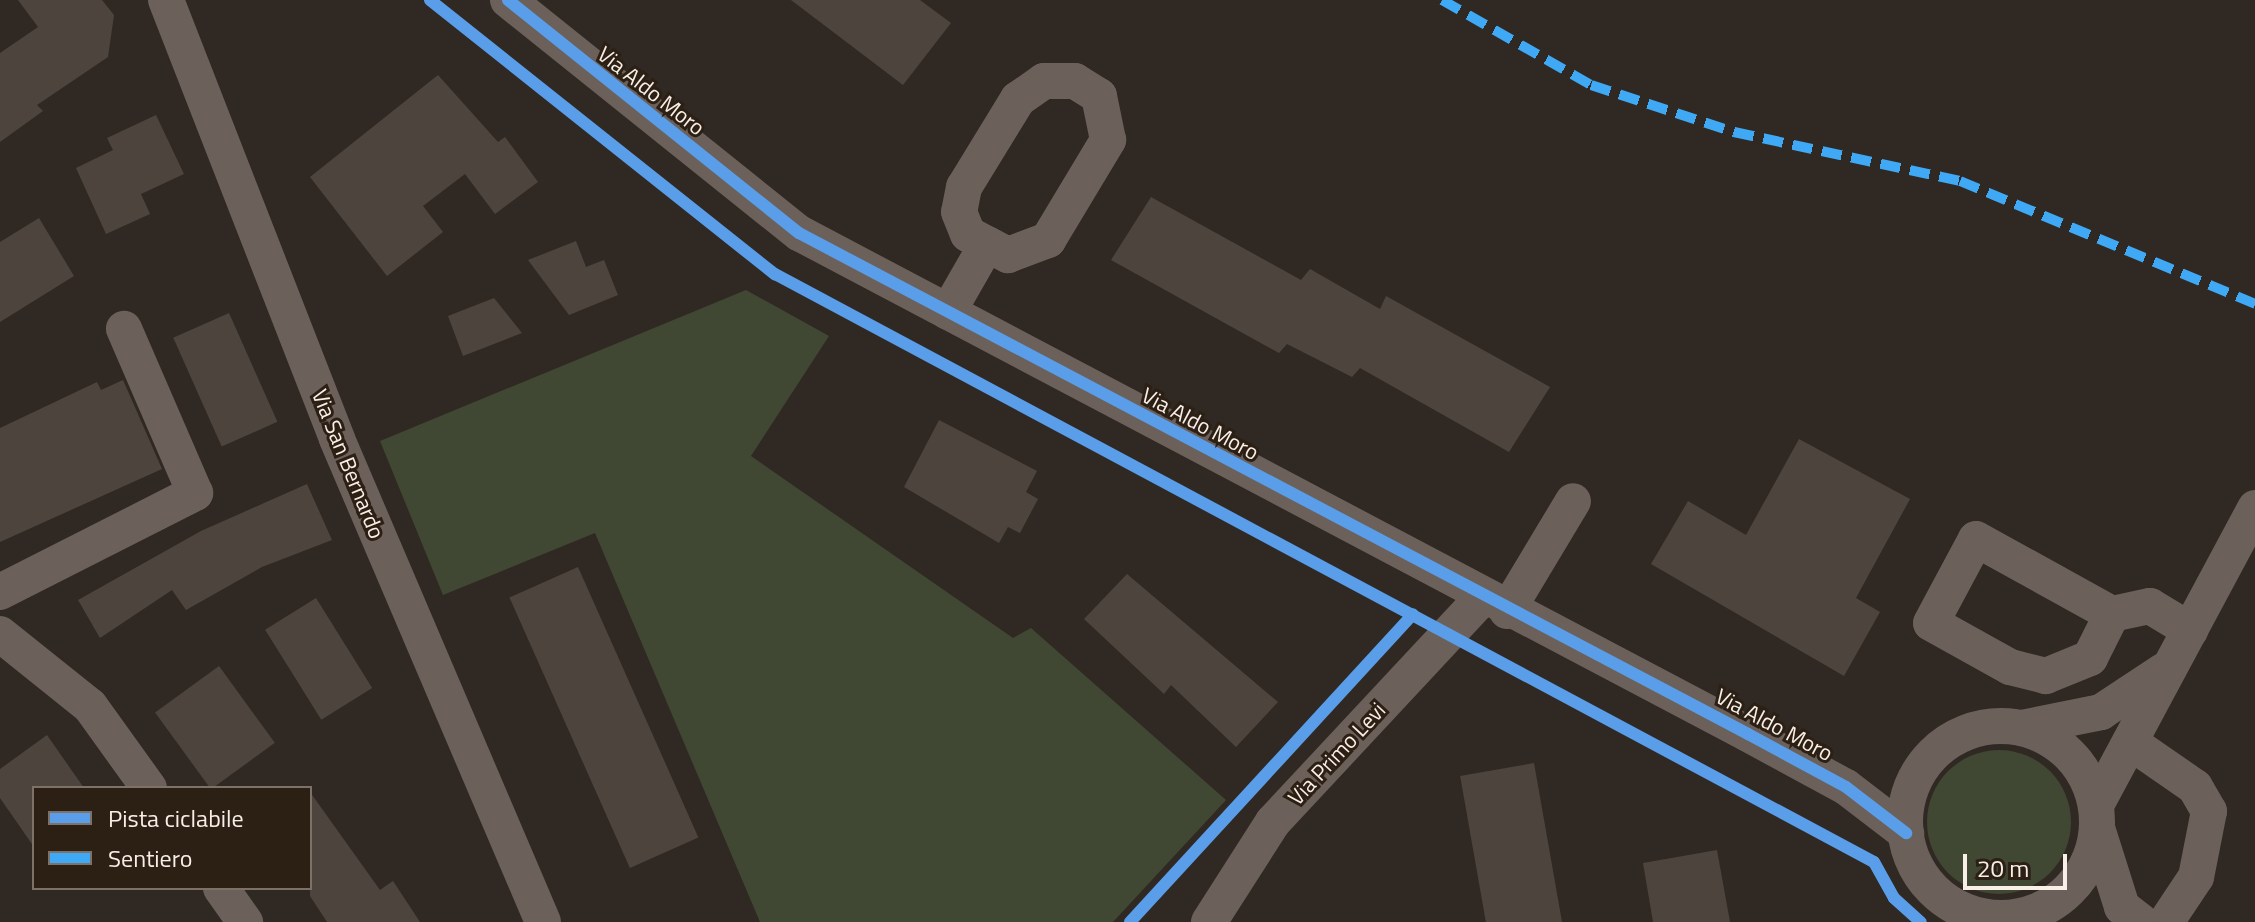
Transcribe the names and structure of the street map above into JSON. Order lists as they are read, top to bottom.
{
  "streets": {
    "street": ["Via Aldo Moro", "Via San Bernardo", "Via Primo Levi"]
  },
  "crossings": [
    ["Via Aldo Moro", "Via Primo Levi"]
  ],
  "legend": ["Pista ciclabile", "Sentiero"],
  "scale_bar": "20 m"
}
